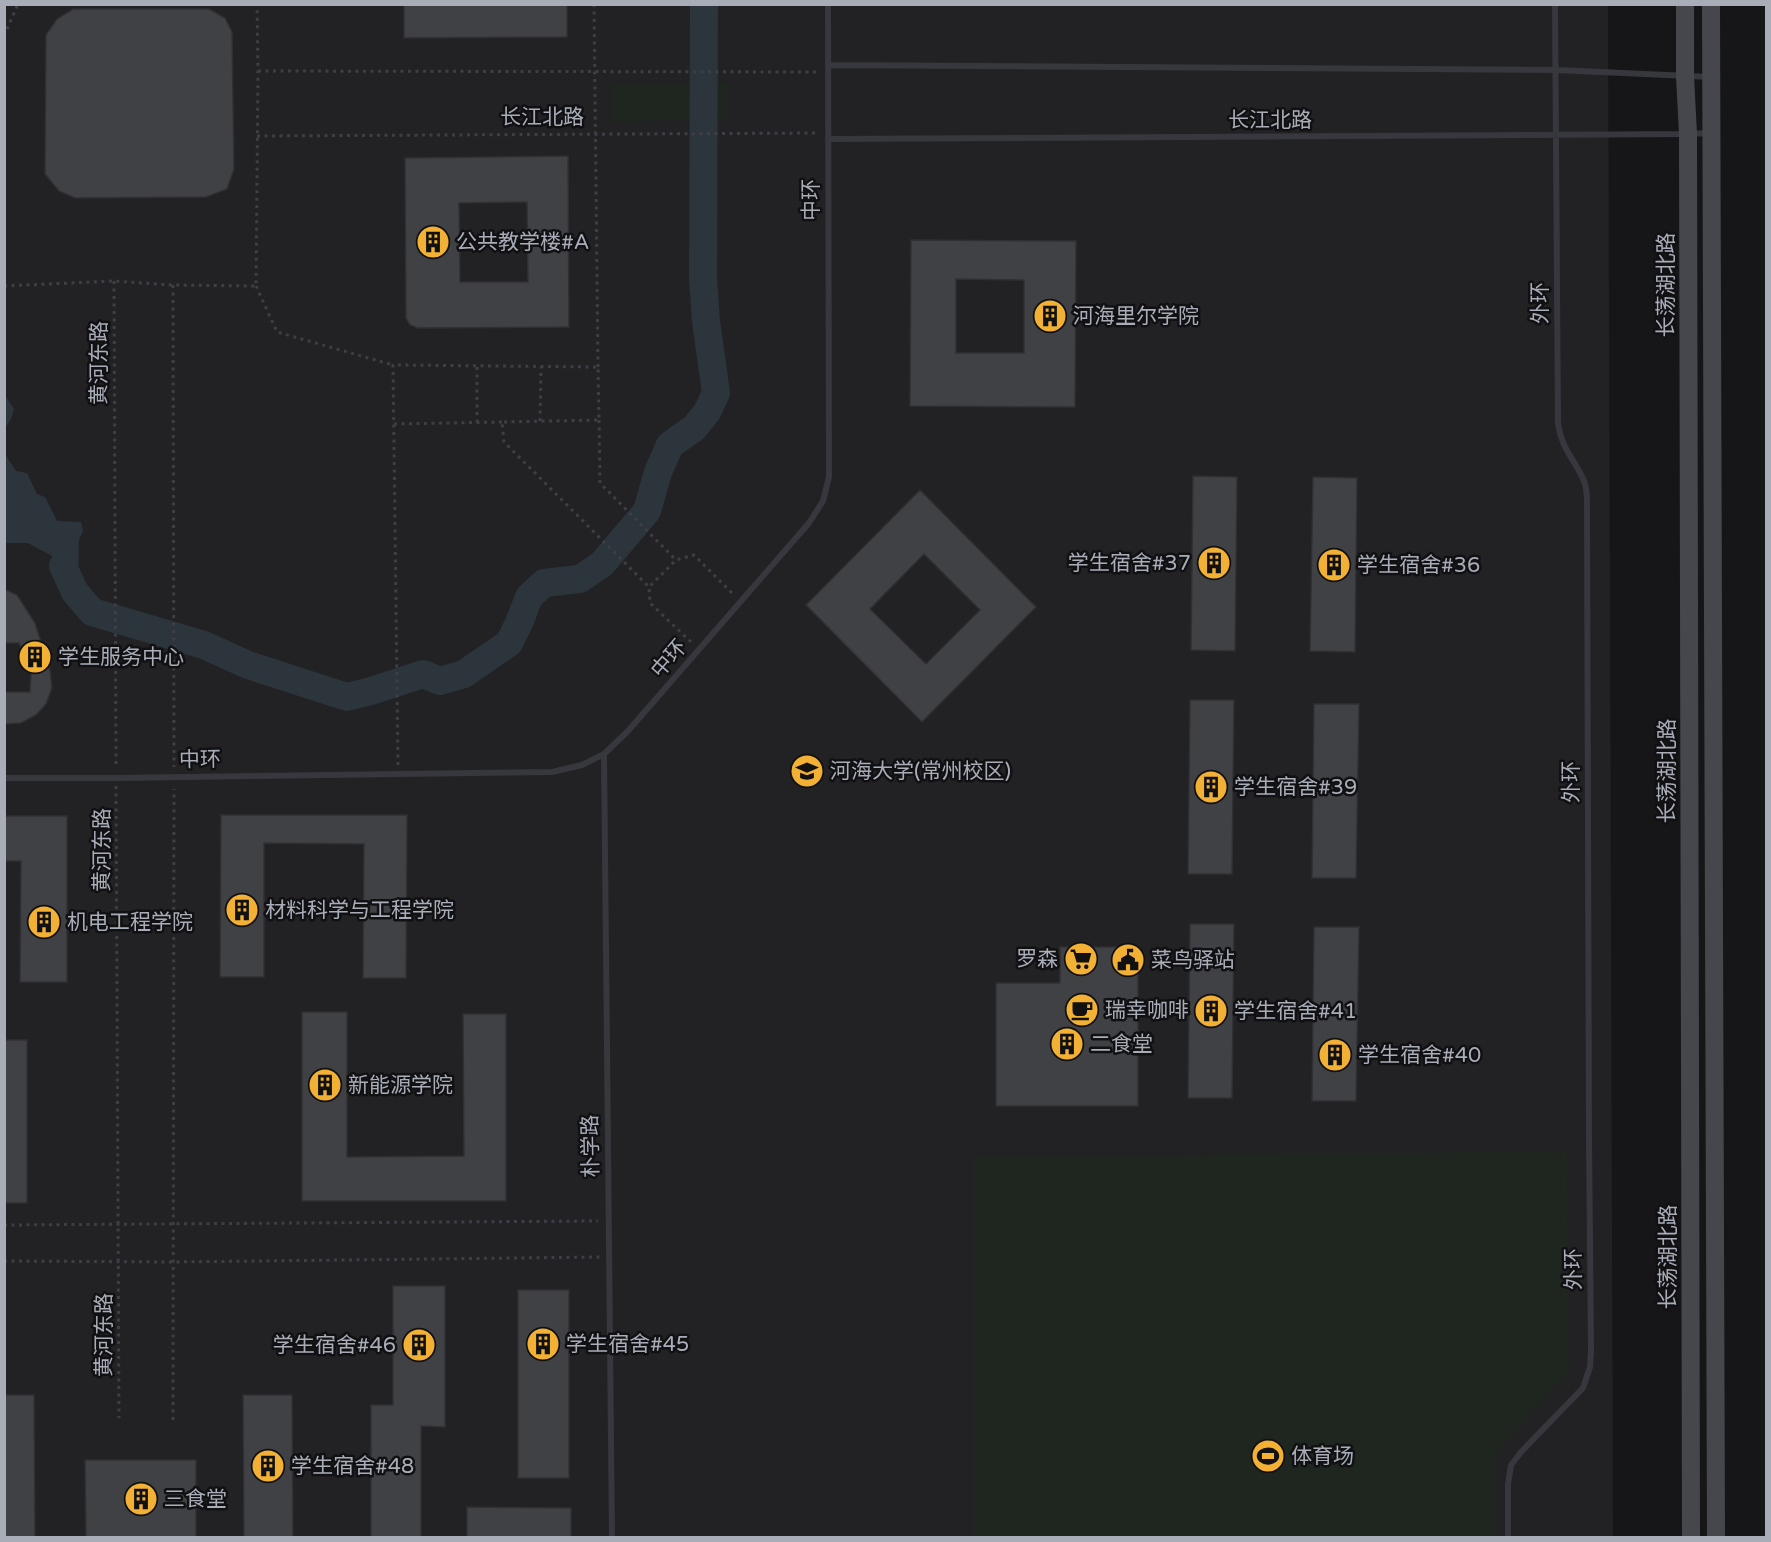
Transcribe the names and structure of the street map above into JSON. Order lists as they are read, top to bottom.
{
  "streets": {
    "main road": ["长荡湖北路"],
    "lane": [
      "长江北路",
      "中环",
      "外环",
      "朴学路"
    ],
    "path": ["黄河东路"]
  },
  "crossings": [
    ["长江北路", "中环"],
    ["长江北路", "长荡湖北路"],
    ["长江北路", "外环"],
    ["中环", "黄河东路"],
    ["中环", "朴学路"]
  ],
  "places": {
    "building": [
      "公共教学楼#A",
      "河海里尔学院",
      "学生宿舍#37",
      "学生宿舍#36",
      "学生服务中心",
      "学生宿舍#39",
      "材料科学与工程学院",
      "机电工程学院",
      "学生宿舍#41",
      "二食堂",
      "学生宿舍#40",
      "新能源学院",
      "学生宿舍#45",
      "学生宿舍#46",
      "学生宿舍#48",
      "三食堂"
    ],
    "school or university": ["河海大学(常州校区)"],
    "supermarket": ["罗森"],
    "public building": ["菜鸟驿站"],
    "cafe": ["瑞幸咖啡"],
    "sports": ["体育场"]
  }
}
